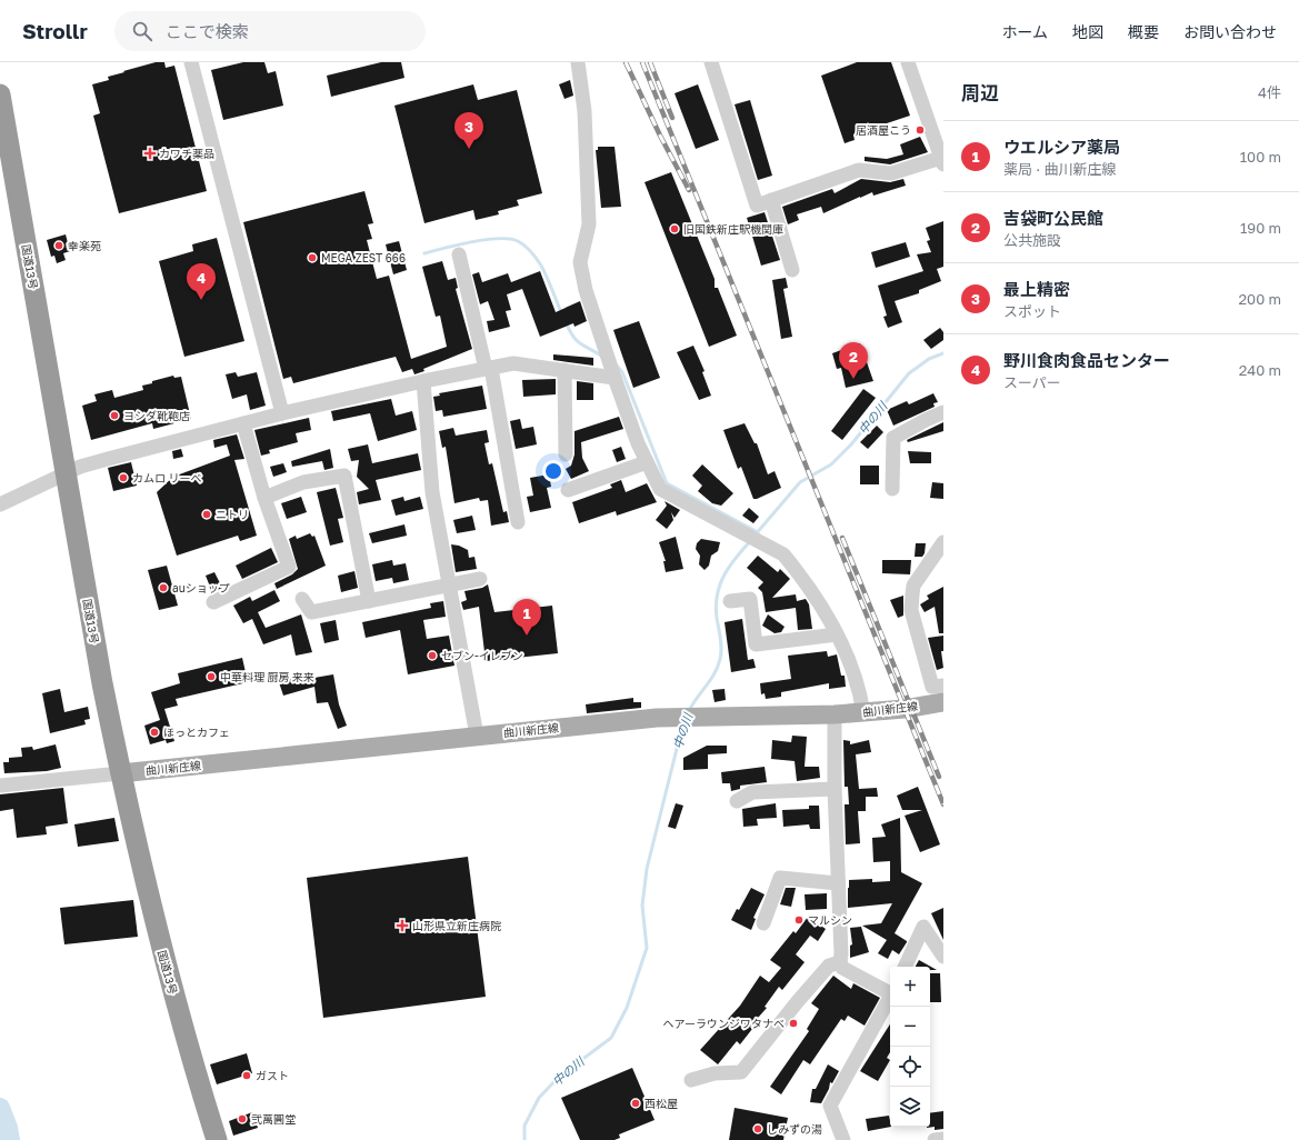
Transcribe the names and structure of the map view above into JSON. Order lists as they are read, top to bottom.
{
  "streets": {
    "highway": ["国道13号"],
    "main road": ["曲川新庄線"]
  },
  "crossings": [
    ["国道13号", "曲川新庄線"]
  ],
  "water": ["中の川"],
  "places": {
    "other": [
      "居酒屋こう",
      "旧国鉄新庄駅機関庫",
      "幸楽苑",
      "MEGA ZEST 666",
      "ヨシダ靴鞄店",
      "カムロ リーベ",
      "ニトリ",
      "auショップ",
      "セブン-イレブン",
      "中華料理 厨房 来来",
      "ほっとカフェ",
      "マルシン",
      "ヘアーラウンジワタナベ",
      "ガスト",
      "西松屋",
      "弐萬圓堂",
      "しみずの湯"
    ],
    "health": ["カワチ薬品", "山形県立新庄病院"]
  },
  "page": {
    "header": "Strollr",
    "search": "ここで検索",
    "nav": [
      "ホーム",
      "地図",
      "概要",
      "お問い合わせ"
    ],
    "heading": ["周辺", "4件"],
    "pins": [
      "3",
      "4",
      "2",
      "1"
    ],
    "list": [
      {
        "mark": "1",
        "name": "ウエルシア薬局",
        "note": "薬局 · 曲川新庄線",
        "value": "100 m"
      },
      {
        "mark": "2",
        "name": "吉袋町公民館",
        "note": "公共施設",
        "value": "190 m"
      },
      {
        "mark": "3",
        "name": "最上精密",
        "note": "スポット",
        "value": "200 m"
      },
      {
        "mark": "4",
        "name": "野川食肉食品センター",
        "note": "スーパー",
        "value": "240 m"
      }
    ],
    "map_buttons": ["+", "−"]
  }
}
